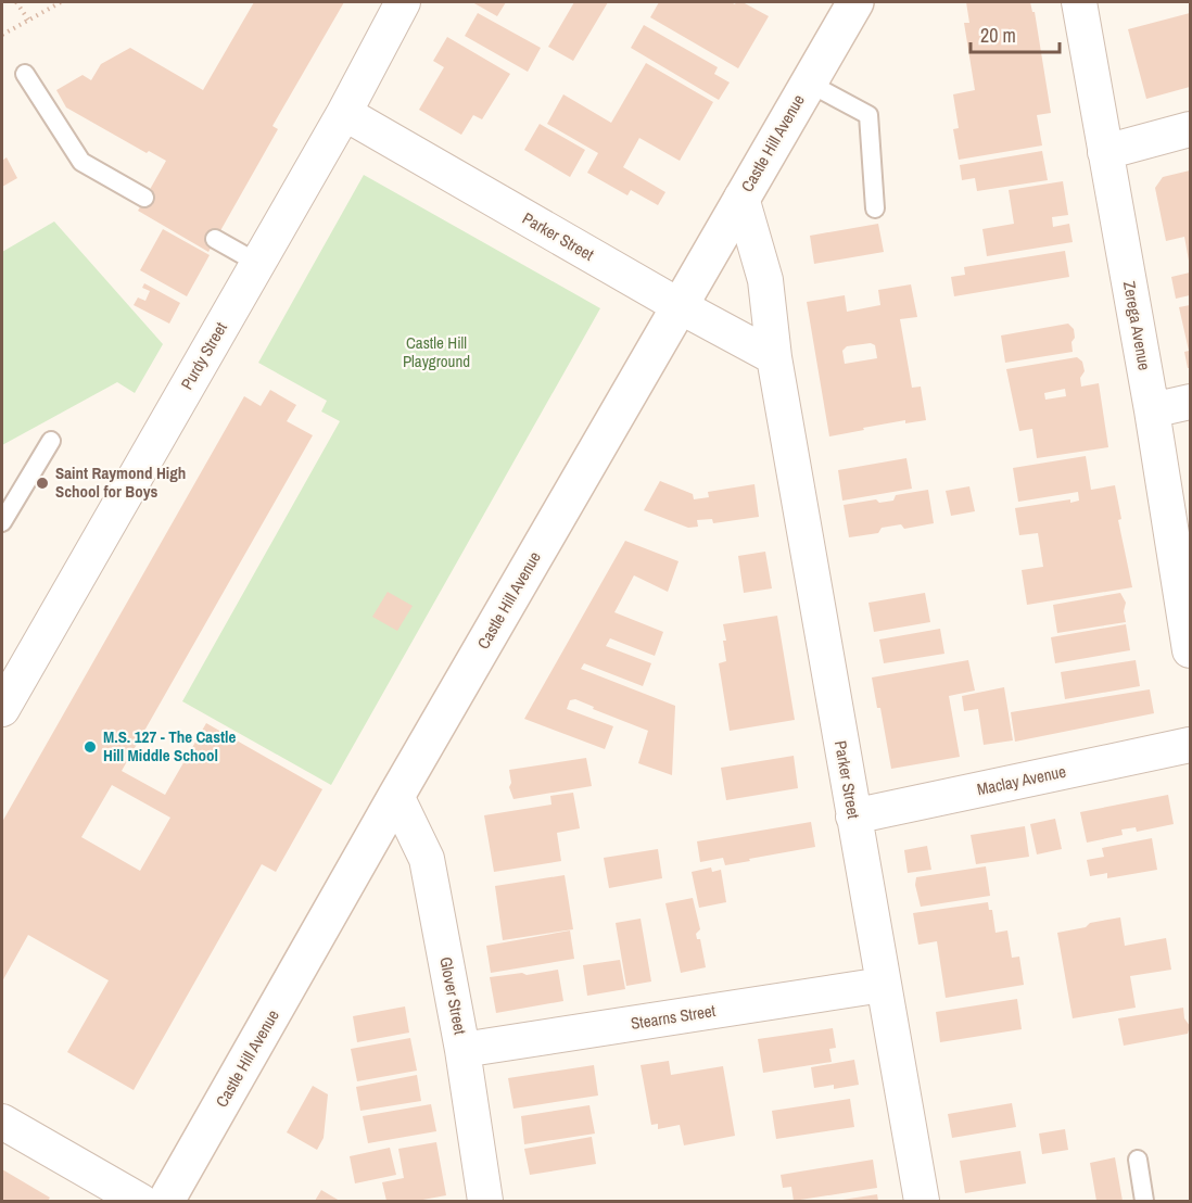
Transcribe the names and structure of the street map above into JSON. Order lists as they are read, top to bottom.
{
  "streets": {
    "main road": ["Castle Hill Avenue"],
    "street": [
      "Parker Street",
      "Zerega Avenue",
      "Purdy Street",
      "Maclay Avenue",
      "Glover Street",
      "Stearns Street"
    ]
  },
  "crossings": [
    ["Castle Hill Avenue", "Parker Street"],
    ["Castle Hill Avenue", "Glover Street"],
    ["Parker Street", "Purdy Street"],
    ["Parker Street", "Maclay Avenue"],
    ["Parker Street", "Stearns Street"],
    ["Glover Street", "Stearns Street"]
  ],
  "parks": ["Castle Hill Playground"],
  "places": ["Saint Raymond High School for Boys", "M.S. 127 - The Castle Hill Middle School"],
  "scale_bar": "20 m"
}
